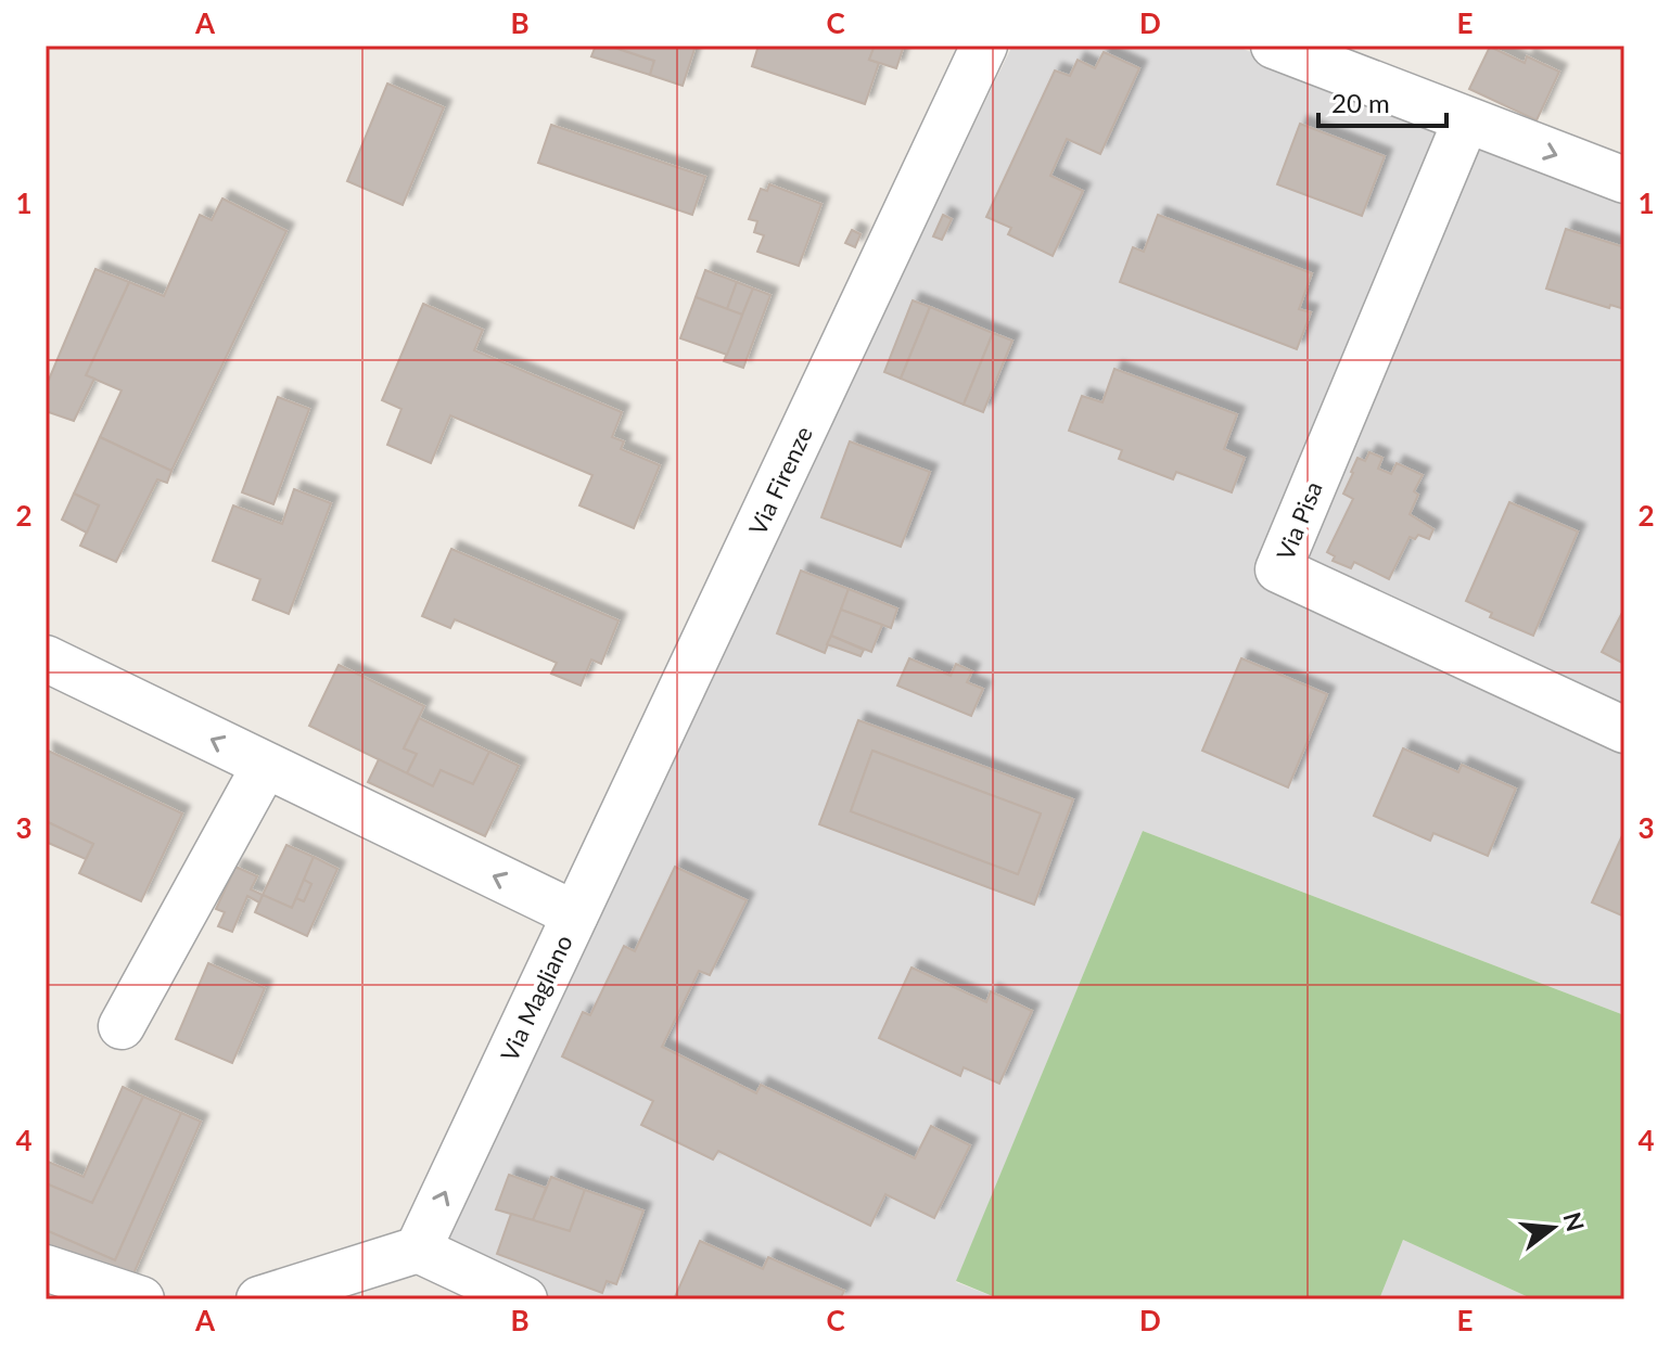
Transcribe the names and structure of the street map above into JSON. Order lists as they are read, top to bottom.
{
  "streets": {
    "street": ["Via Firenze", "Via Pisa", "Via Magliano"]
  },
  "crossings": [
    ["Via Firenze", "Via Magliano"]
  ],
  "scale_bar": "20 m",
  "north": "right",
  "grid": {
    "columns": [
      "A",
      "B",
      "C",
      "D",
      "E"
    ],
    "rows": [
      "1",
      "2",
      "3",
      "4"
    ]
  }
}
